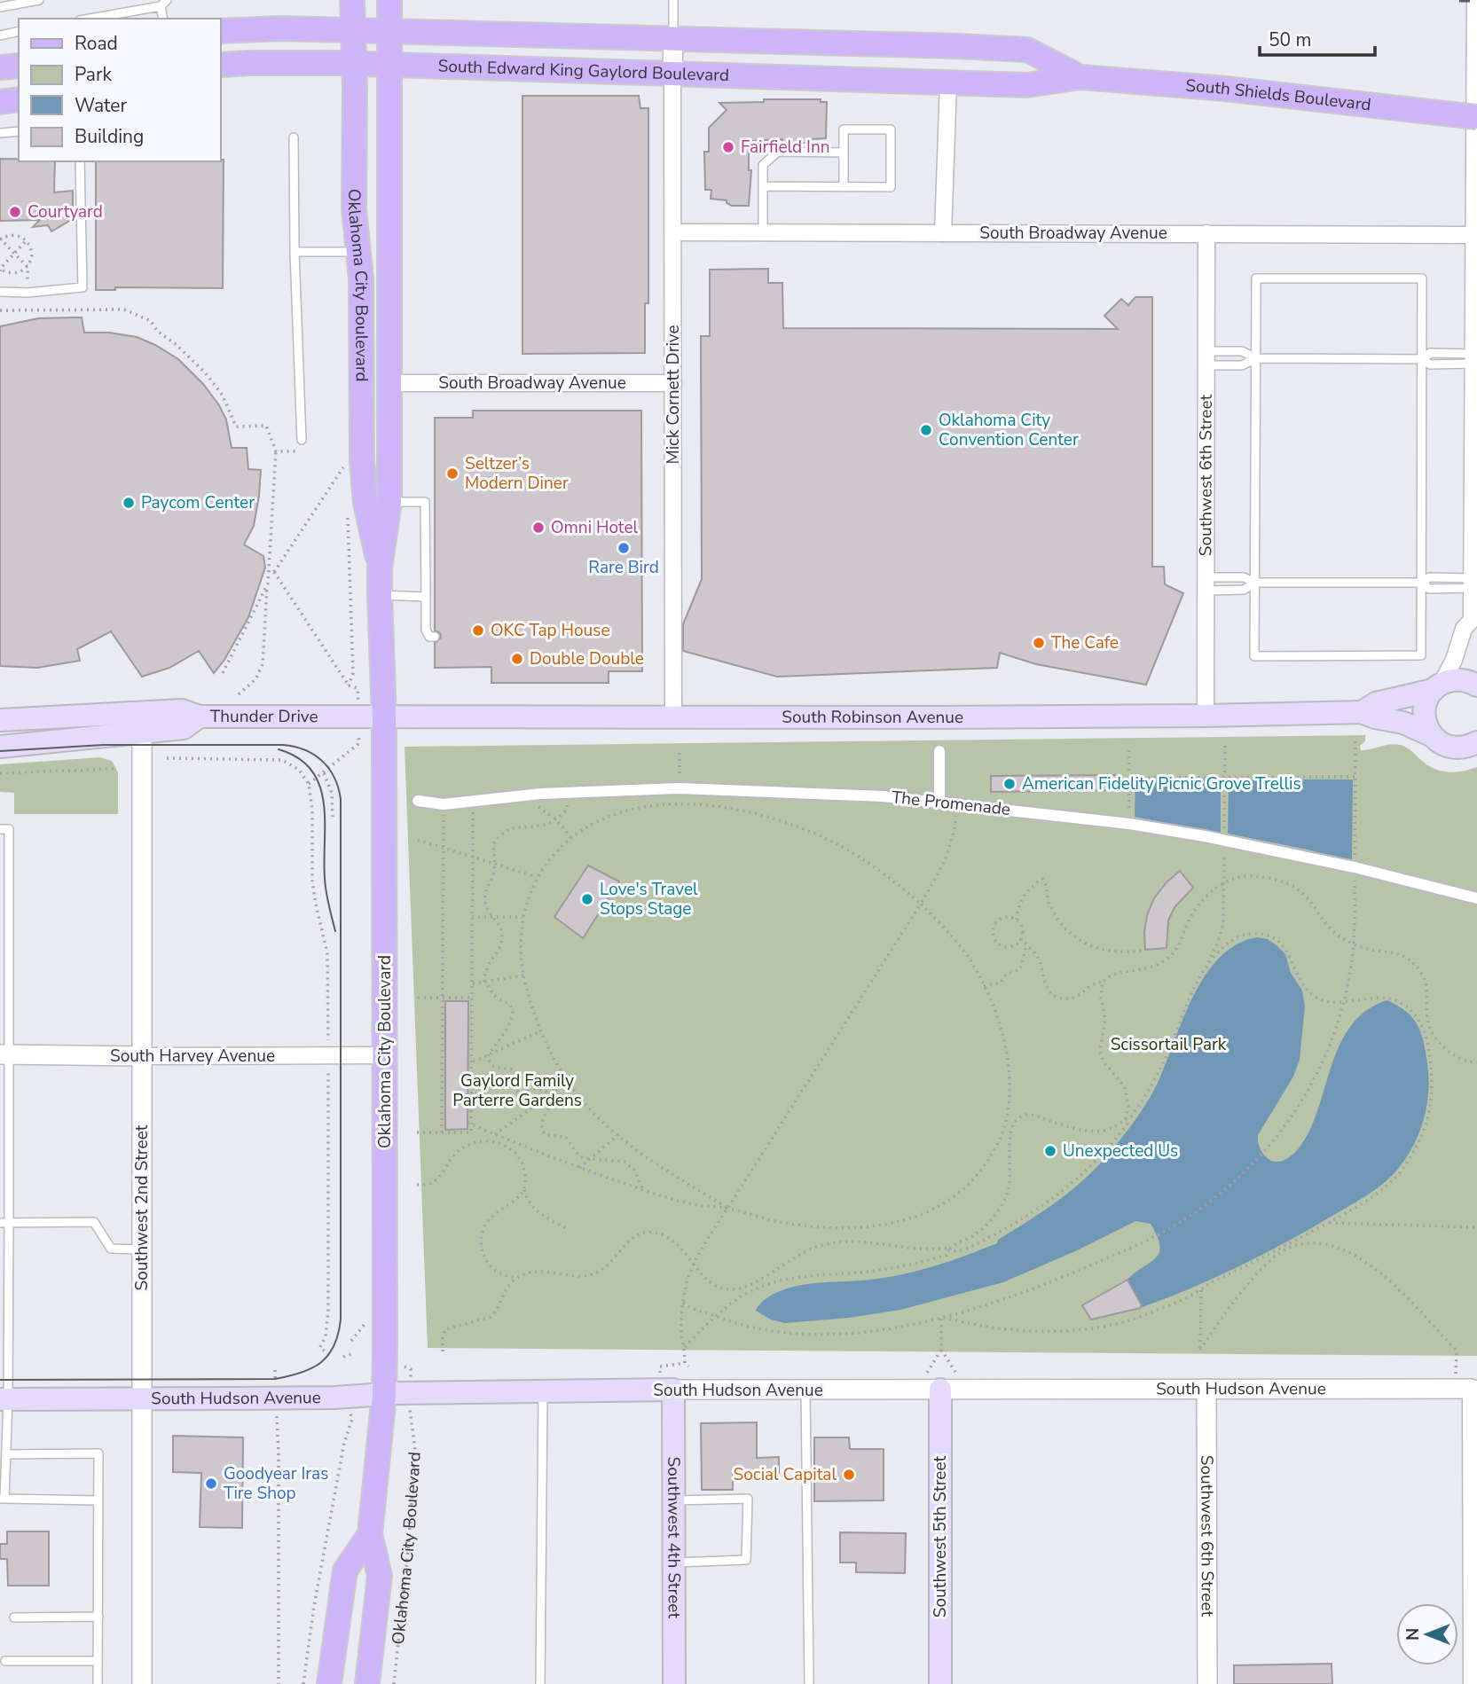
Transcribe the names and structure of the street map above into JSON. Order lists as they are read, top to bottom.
{
  "streets": {
    "main road": [
      "South Edward King Gaylord Boulevard",
      "South Shields Boulevard",
      "Oklahoma City Boulevard",
      "Thunder Drive",
      "South Robinson Avenue",
      "South Hudson Avenue",
      "Southwest 4th Street",
      "Southwest 5th Street"
    ],
    "street": [
      "South Broadway Avenue",
      "Mick Cornett Drive",
      "Southwest 6th Street",
      "The Promenade",
      "South Harvey Avenue",
      "Southwest 2nd Street"
    ]
  },
  "crossings": [
    ["South Edward King Gaylord Boulevard", "South Shields Boulevard"],
    ["South Edward King Gaylord Boulevard", "Oklahoma City Boulevard"],
    ["South Edward King Gaylord Boulevard", "Mick Cornett Drive"],
    ["South Broadway Avenue", "Oklahoma City Boulevard"],
    ["South Broadway Avenue", "Mick Cornett Drive"],
    ["South Broadway Avenue", "Southwest 6th Street"],
    ["Oklahoma City Boulevard", "Thunder Drive"],
    ["Oklahoma City Boulevard", "South Robinson Avenue"],
    ["Oklahoma City Boulevard", "South Harvey Avenue"],
    ["Oklahoma City Boulevard", "South Hudson Avenue"],
    ["Mick Cornett Drive", "South Robinson Avenue"],
    ["Southwest 6th Street", "South Robinson Avenue"],
    ["Southwest 6th Street", "South Hudson Avenue"],
    ["Thunder Drive", "South Robinson Avenue"],
    ["Thunder Drive", "Southwest 2nd Street"],
    ["South Harvey Avenue", "Southwest 2nd Street"],
    ["Southwest 2nd Street", "South Hudson Avenue"],
    ["South Hudson Avenue", "Southwest 4th Street"],
    ["South Hudson Avenue", "Southwest 5th Street"]
  ],
  "parks": ["Scissortail Park", "Gaylord Family Parterre Gardens"],
  "places": [
    "Fairfield Inn",
    "Courtyard",
    "Oklahoma City Convention Center",
    "Seltzer’s Modern Diner",
    "Paycom Center",
    "Omni Hotel",
    "Rare Bird",
    "OKC Tap House",
    "The Cafe",
    "Double Double",
    "American Fidelity Picnic Grove Trellis",
    "Love's Travel Stops Stage",
    "Unexpected Us",
    "Social Capital",
    "Goodyear Iras Tire Shop"
  ],
  "legend": [
    "Road",
    "Park",
    "Water",
    "Building"
  ],
  "scale_bar": "50 m",
  "north": "left"
}
